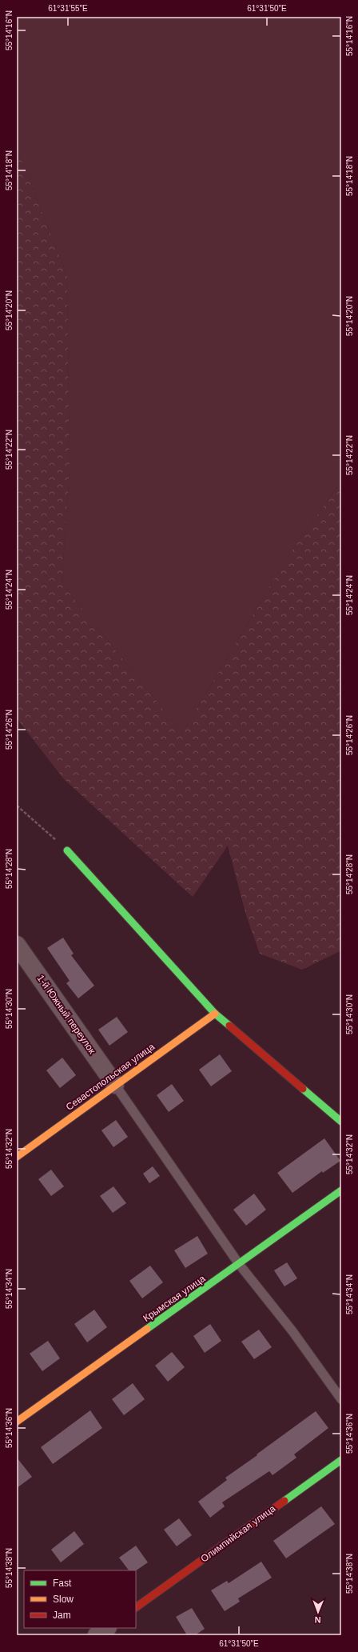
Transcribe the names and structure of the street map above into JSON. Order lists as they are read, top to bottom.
{
  "streets": {
    "street": [
      "1-й Южный переулок",
      "Севастопольская улица",
      "Крымская улица",
      "Олимпийская улица"
    ]
  },
  "crossings": [
    ["1-й Южный переулок", "Севастопольская улица"]
  ],
  "legend": ["Fast", "Slow", "Jam"],
  "north": "bottom",
  "coordinates": [
    "61°31'55\"E",
    "61°31'50\"E",
    "55°14'16\"N",
    "55°14'18\"N",
    "55°14'20\"N",
    "55°14'22\"N",
    "55°14'24\"N",
    "55°14'26\"N",
    "55°14'28\"N",
    "55°14'30\"N",
    "55°14'32\"N",
    "55°14'34\"N",
    "55°14'36\"N",
    "55°14'38\"N"
  ]
}
